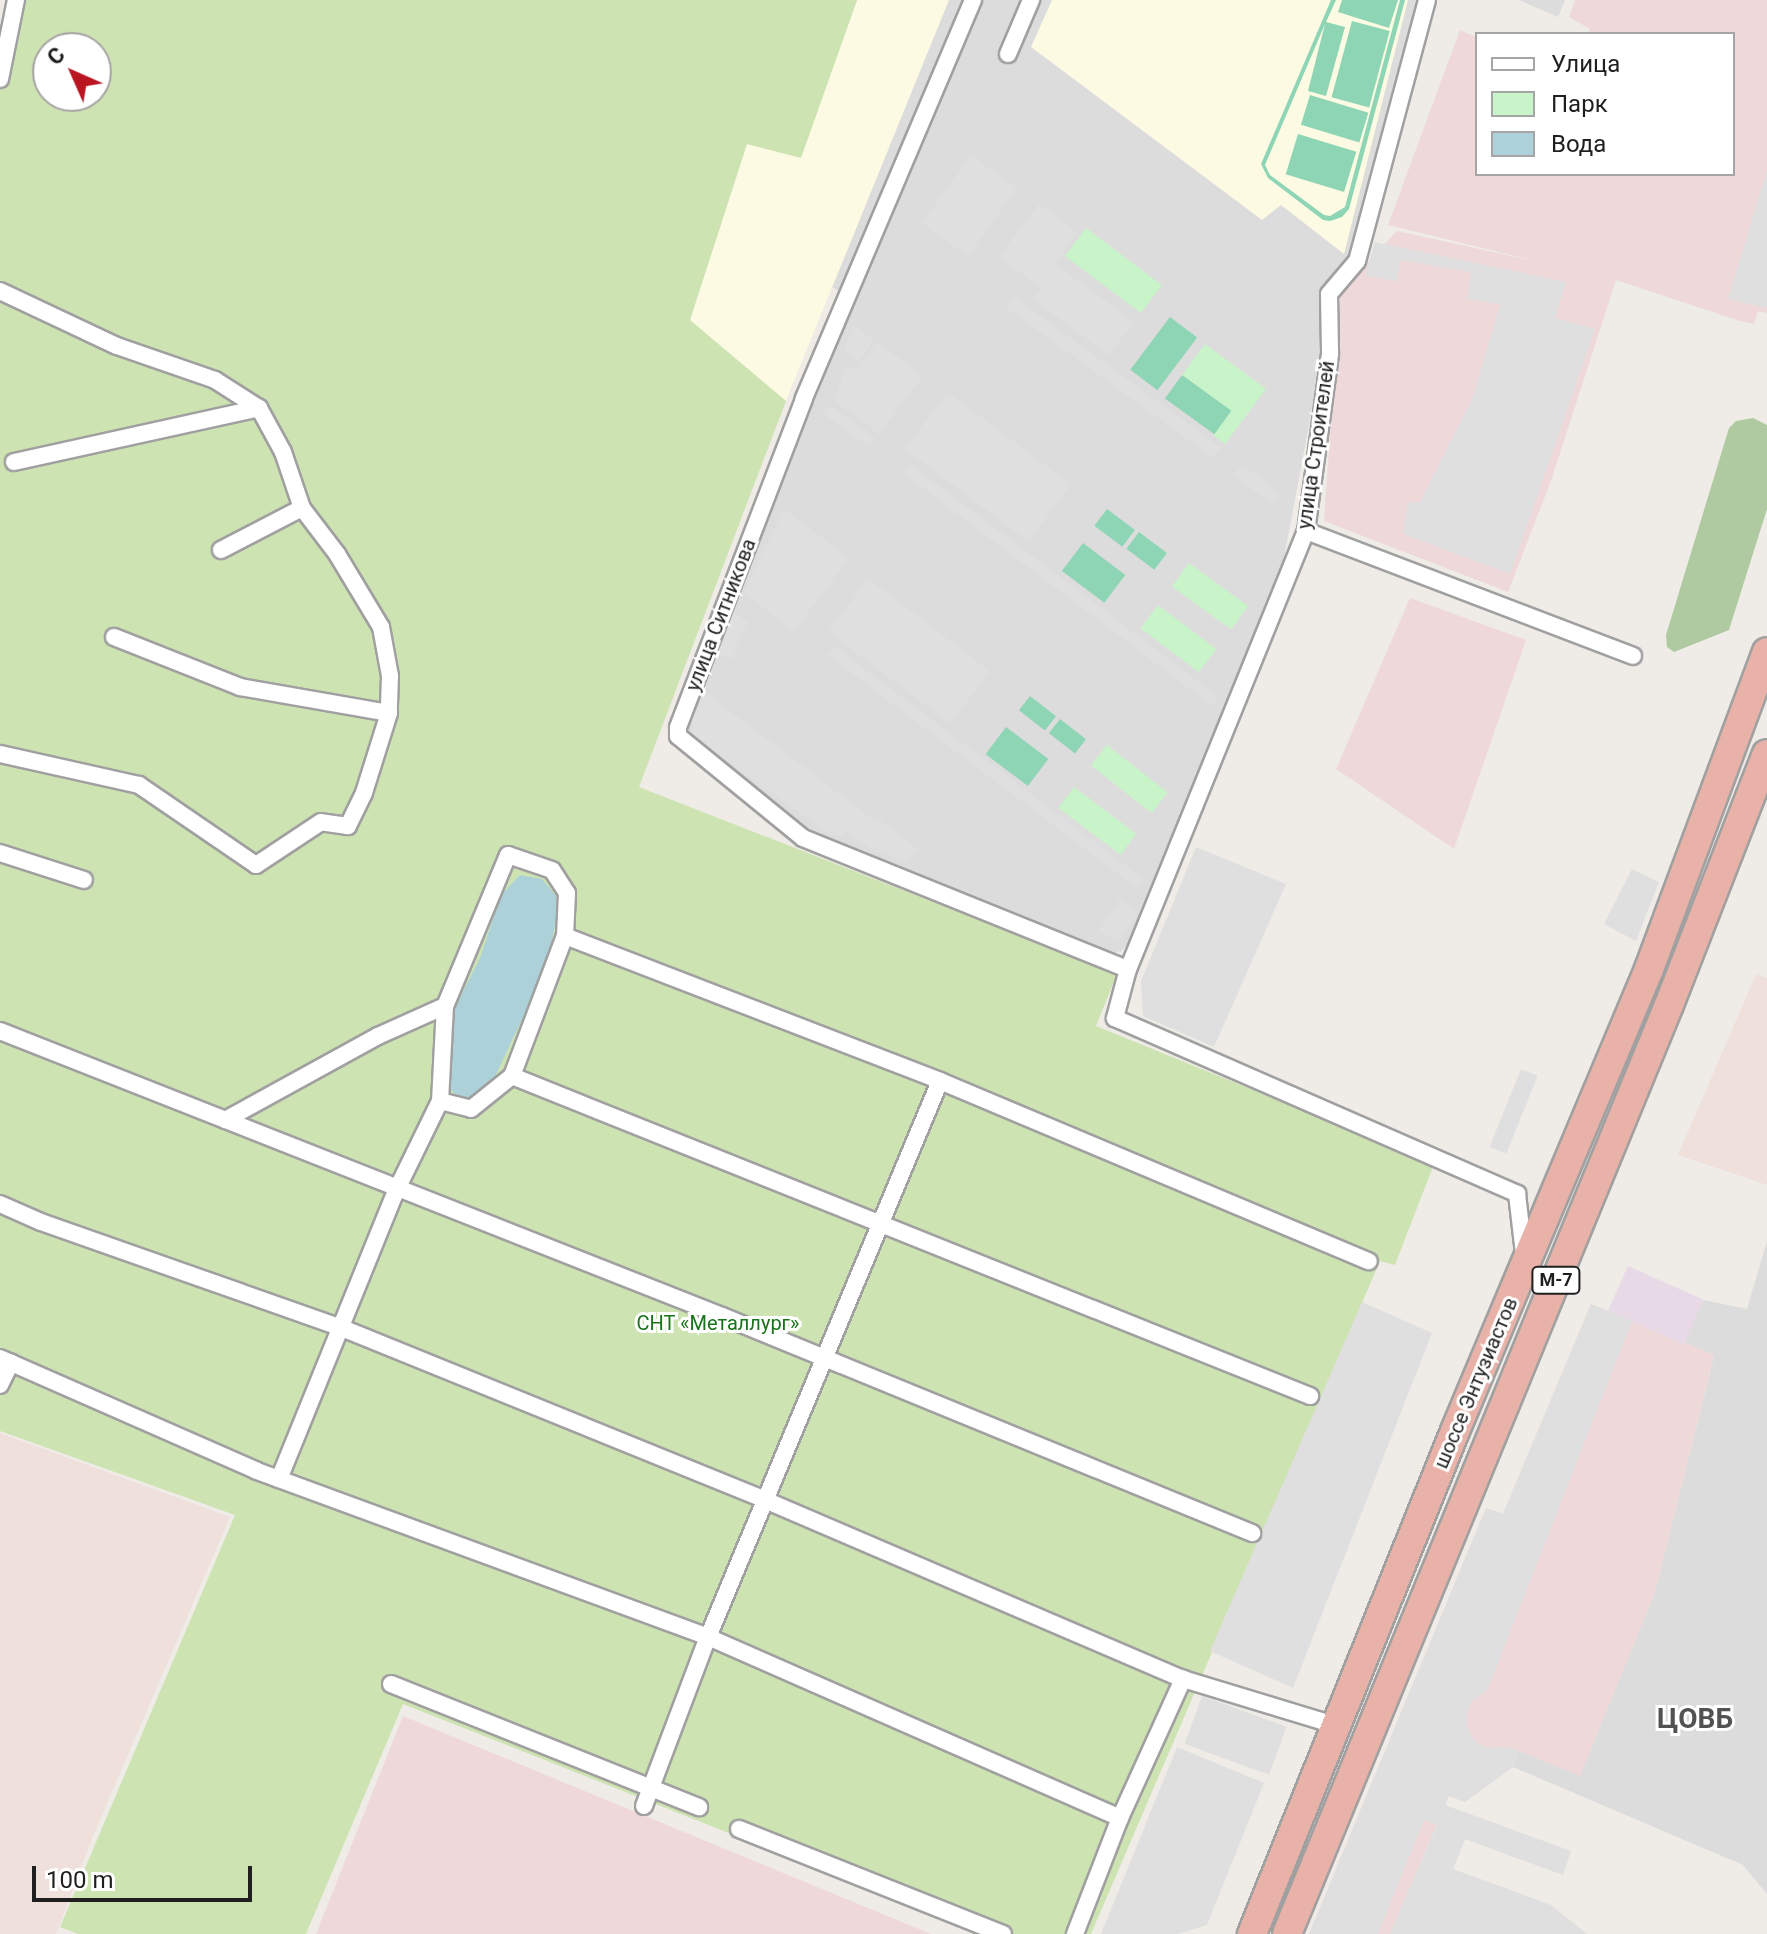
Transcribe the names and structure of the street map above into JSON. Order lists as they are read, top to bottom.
{
  "streets": {
    "highway": ["М-7", "шоссе Энтузиастов"],
    "street": ["улица Строителей", "улица Ситникова"]
  },
  "crossings": [
    ["улица Строителей", "улица Ситникова"],
    ["улица Строителей", "шоссе Энтузиастов"]
  ],
  "districts": ["ЦОВБ"],
  "parks": ["СНТ «Металлург»"],
  "legend": ["Улица", "Парк", "Вода"],
  "scale_bar": "100 m",
  "north": "top left"
}
